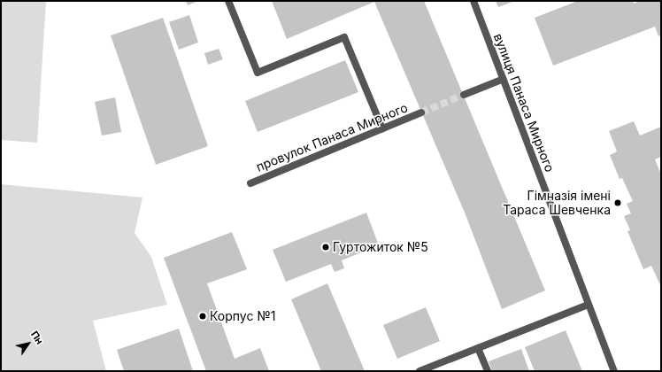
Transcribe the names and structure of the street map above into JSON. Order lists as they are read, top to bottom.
{
  "streets": {
    "street": ["вулиця Панаса Мирного", "провулок Панаса Мирного"]
  },
  "places": ["Гімназія імені Тараса Шевченка", "Гуртожиток №5", "Корпус №1"],
  "north": "top right"
}
